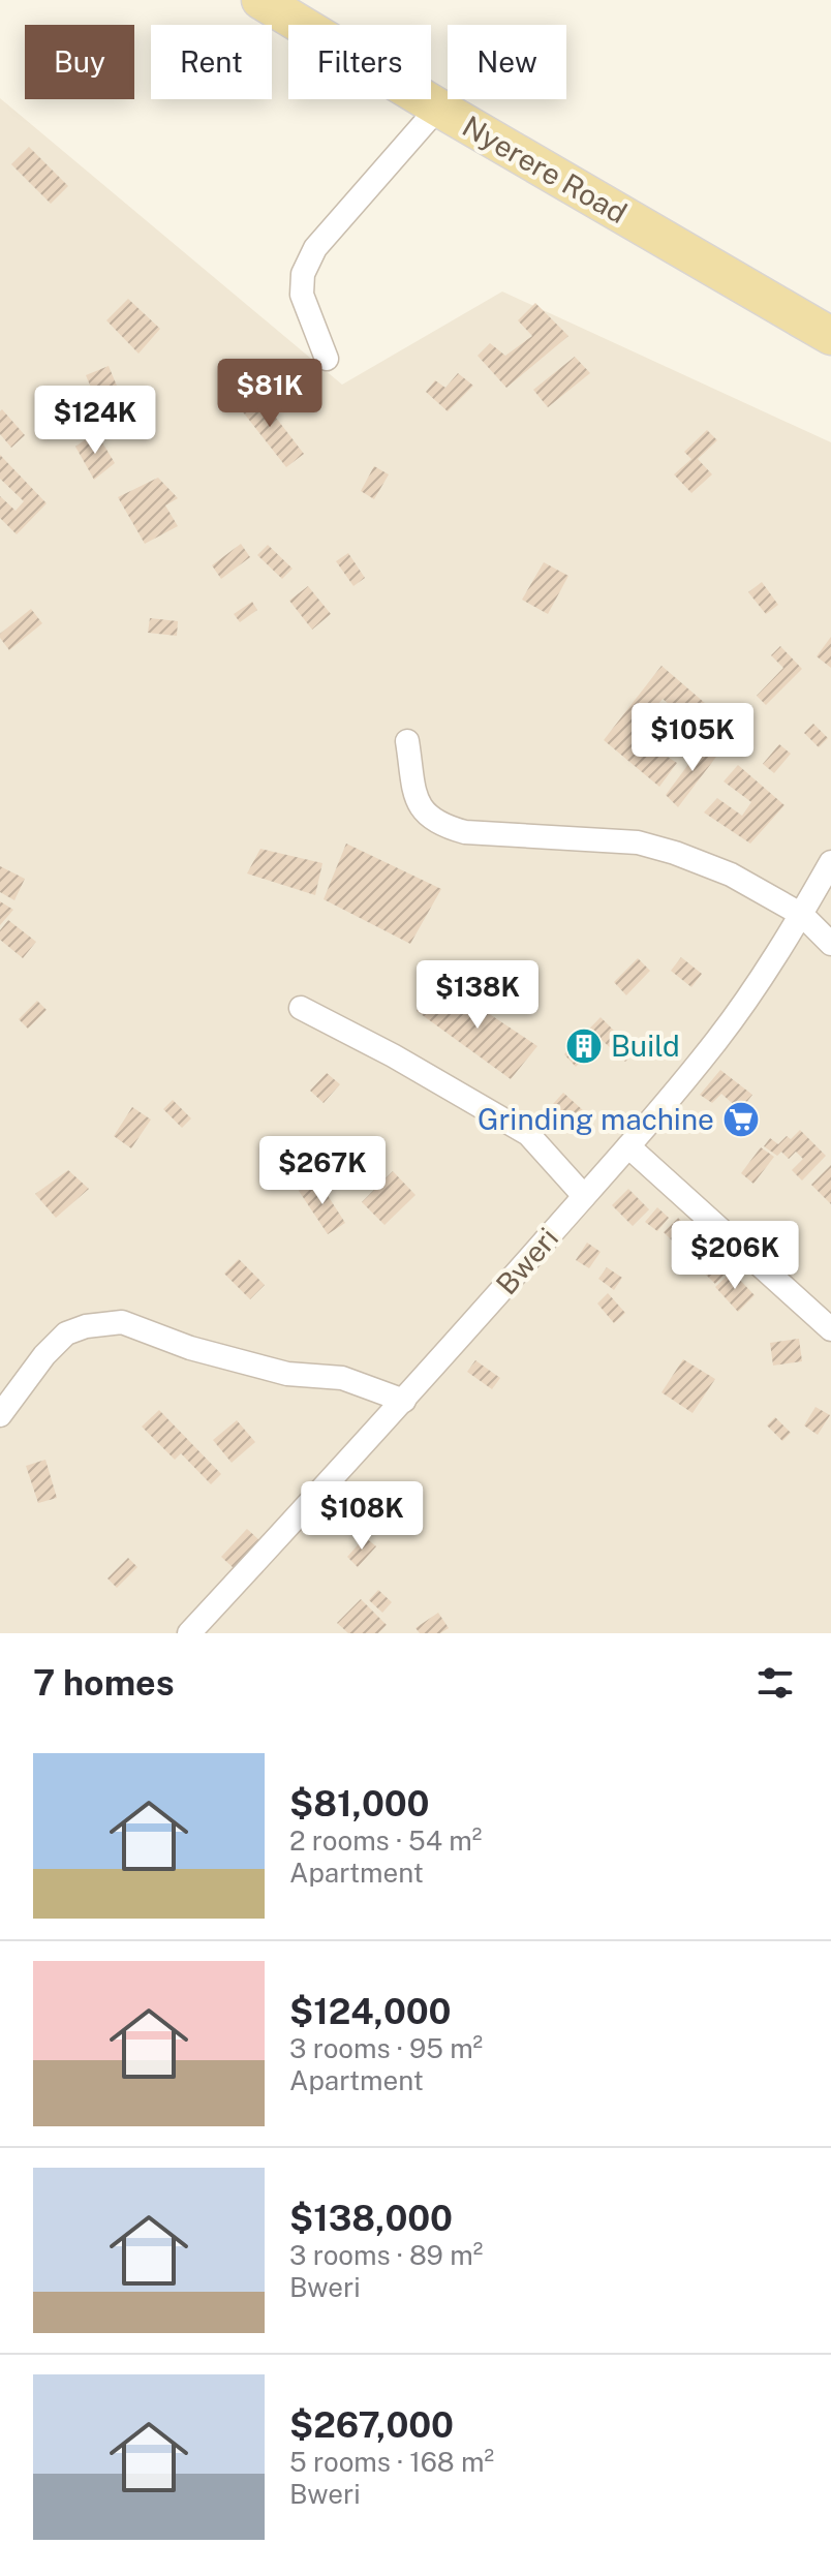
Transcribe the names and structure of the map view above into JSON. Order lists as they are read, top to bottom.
{
  "streets": {
    "main road": ["Nyerere Road"],
    "street": ["Bweri"]
  },
  "places": {
    "building": ["Build"],
    "supermarket": ["Grinding machine"]
  },
  "page": {
    "chip": [
      "Buy",
      "Rent",
      "Filters",
      "New"
    ],
    "price": [
      "$81K",
      "$124K",
      "$105K",
      "$138K",
      "$267K",
      "$206K",
      "$108K"
    ],
    "heading": "7 homes",
    "list": [
      {
        "name": "$81,000",
        "note": "2 rooms · 54 m² · Apartment"
      },
      {
        "name": "$124,000",
        "note": "3 rooms · 95 m² · Apartment"
      },
      {
        "name": "$138,000",
        "note": "3 rooms · 89 m² · Bweri"
      },
      {
        "name": "$267,000",
        "note": "5 rooms · 168 m² · Bweri"
      }
    ]
  }
}
